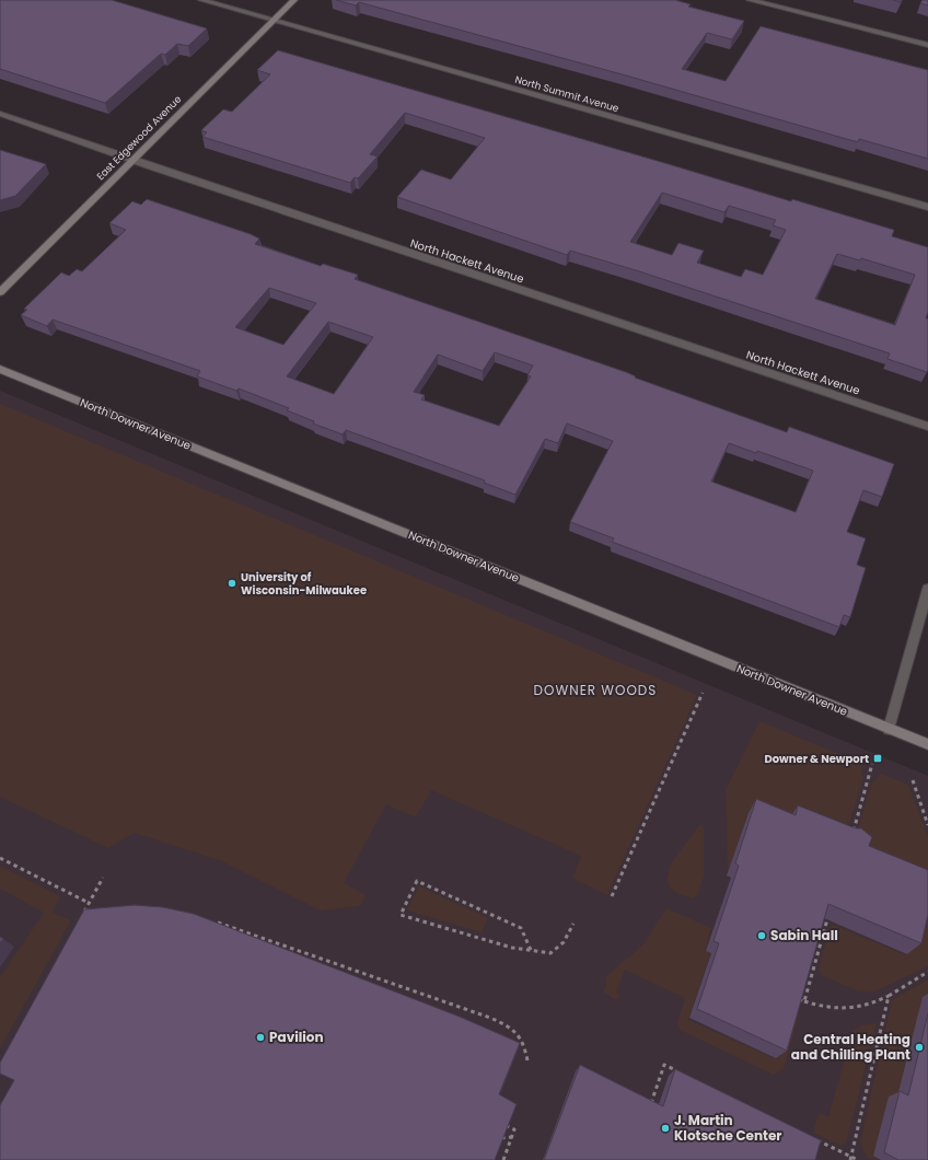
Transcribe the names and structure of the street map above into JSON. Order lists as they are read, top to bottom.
{
  "streets": {
    "street": [
      "North Summit Avenue",
      "East Edgewood Avenue",
      "North Hackett Avenue",
      "North Downer Avenue"
    ]
  },
  "crossings": [
    ["North Summit Avenue", "East Edgewood Avenue"],
    ["East Edgewood Avenue", "North Hackett Avenue"]
  ],
  "districts": ["DOWNER WOODS"],
  "places": {
    "other": [
      "University of Wisconsin-Milwaukee",
      "Sabin Hall",
      "Pavilion",
      "Central Heating and Chilling Plant",
      "J. Martin Klotsche Center"
    ],
    "transit": ["Downer & Newport"]
  }
}
